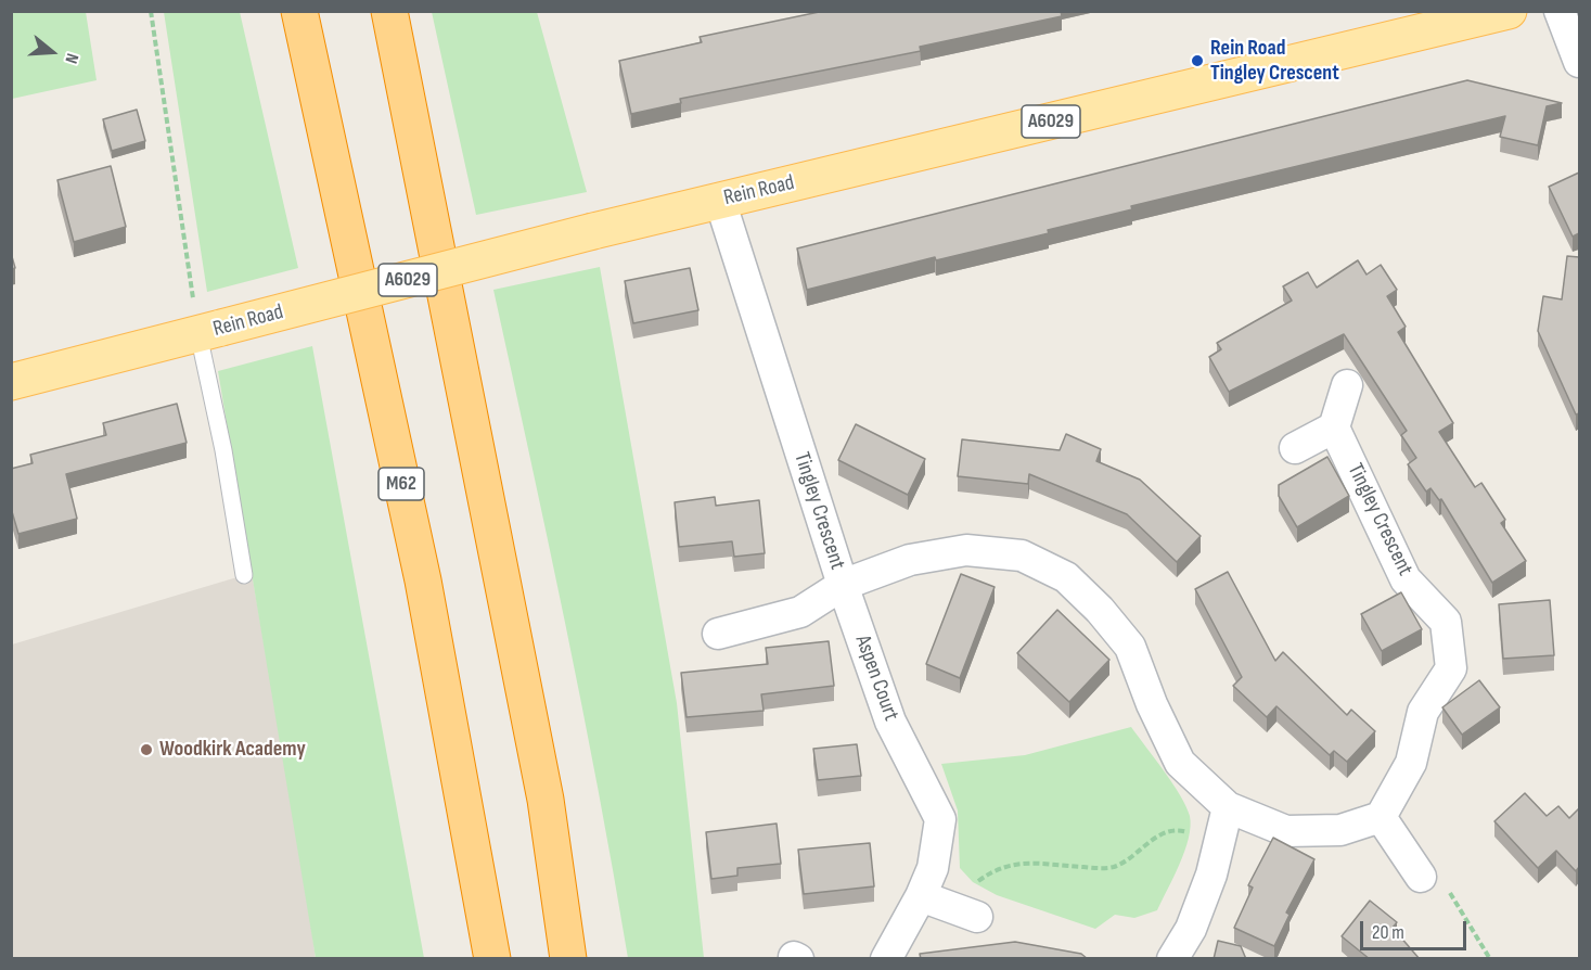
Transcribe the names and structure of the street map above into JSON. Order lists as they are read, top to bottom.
{
  "streets": {
    "highway": ["M62"],
    "main road": ["A6029", "Rein Road"],
    "street": ["Tingley Crescent", "Aspen Court"]
  },
  "crossings": [
    ["Rein Road", "Tingley Crescent"],
    ["Tingley Crescent", "Aspen Court"]
  ],
  "places": ["Rein Road Tingley Crescent", "Woodkirk Academy"],
  "scale_bar": "20 m",
  "north": "right"
}
